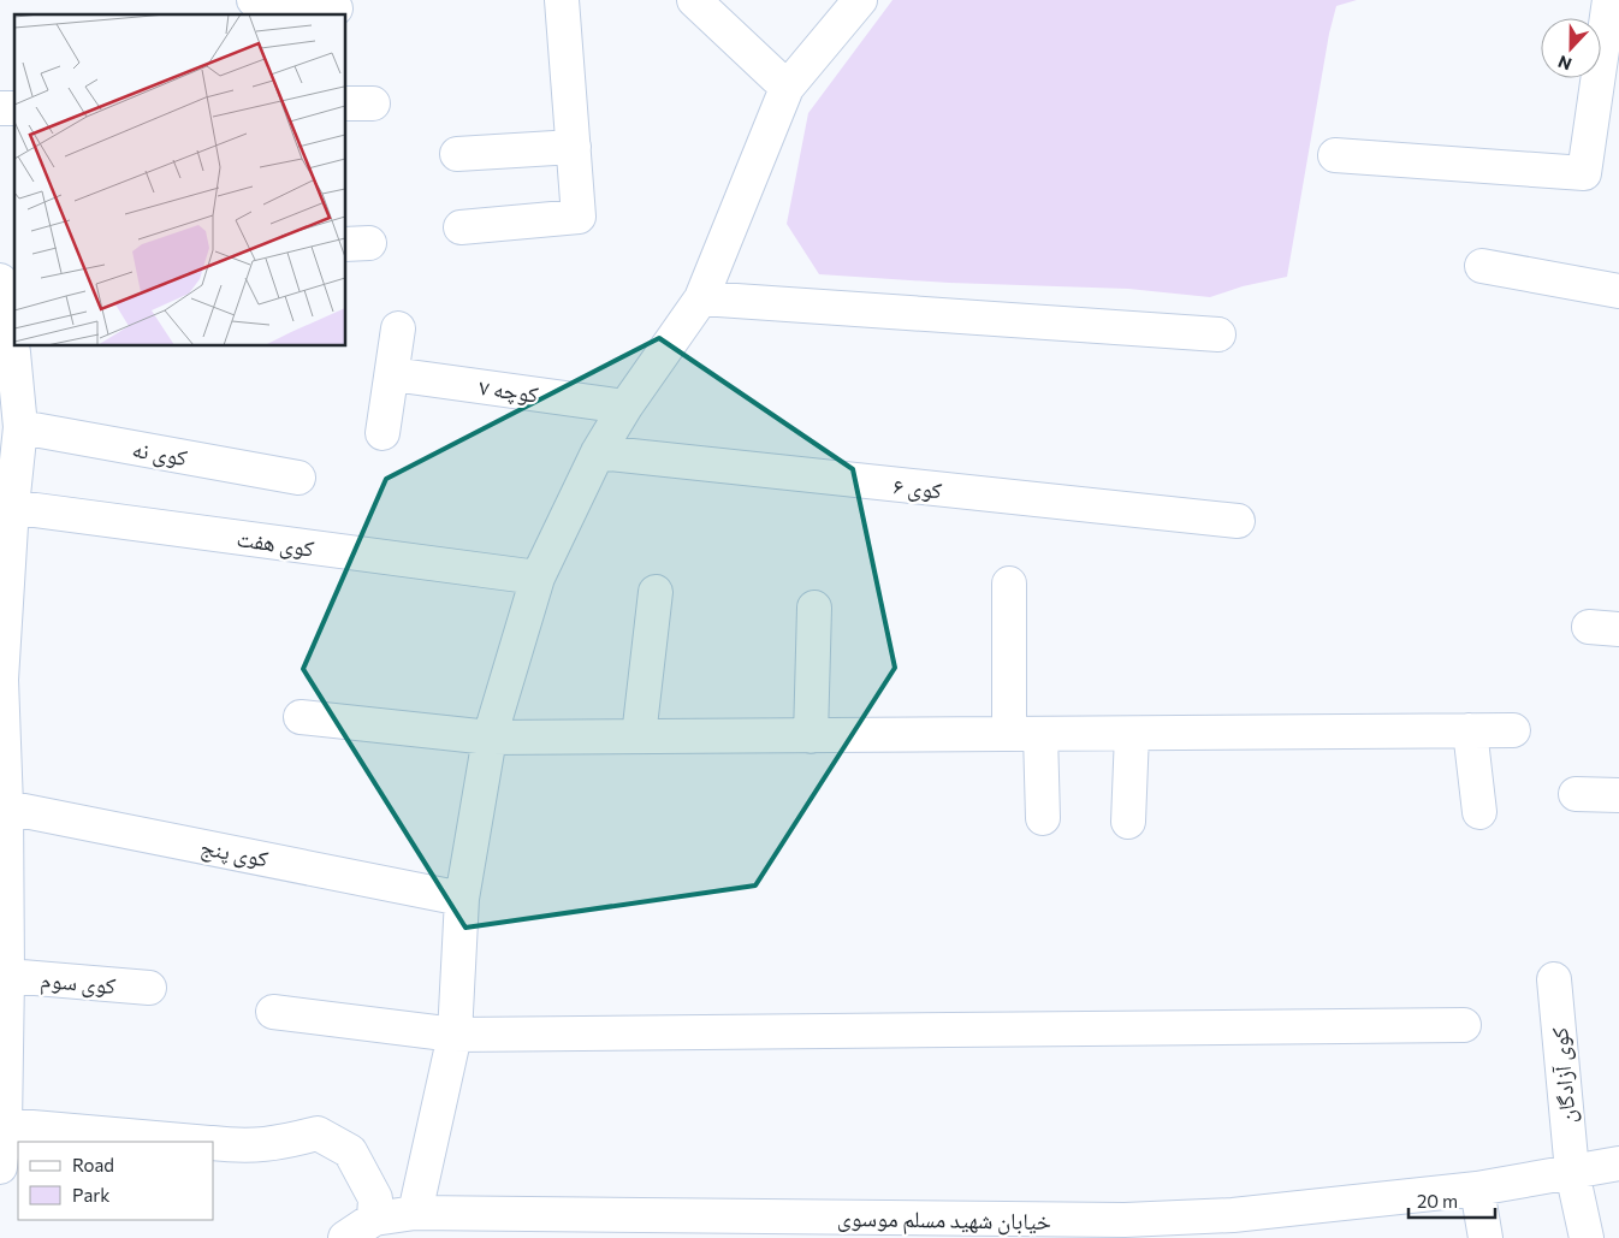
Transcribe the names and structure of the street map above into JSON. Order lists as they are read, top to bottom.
{
  "streets": {
    "street": [
      "کوچه ۷",
      "کوی نه",
      "کوی ۶",
      "کوی هفت",
      "کوی پنج",
      "کوی سوم",
      "کوی آزادگان",
      "خیابان شهید مسلم موسوی"
    ]
  },
  "crossings": [
    ["کوی آزادگان", "خیابان شهید مسلم موسوی"]
  ],
  "legend": ["Road", "Park"],
  "scale_bar": "20 m",
  "north": "bottom"
}
